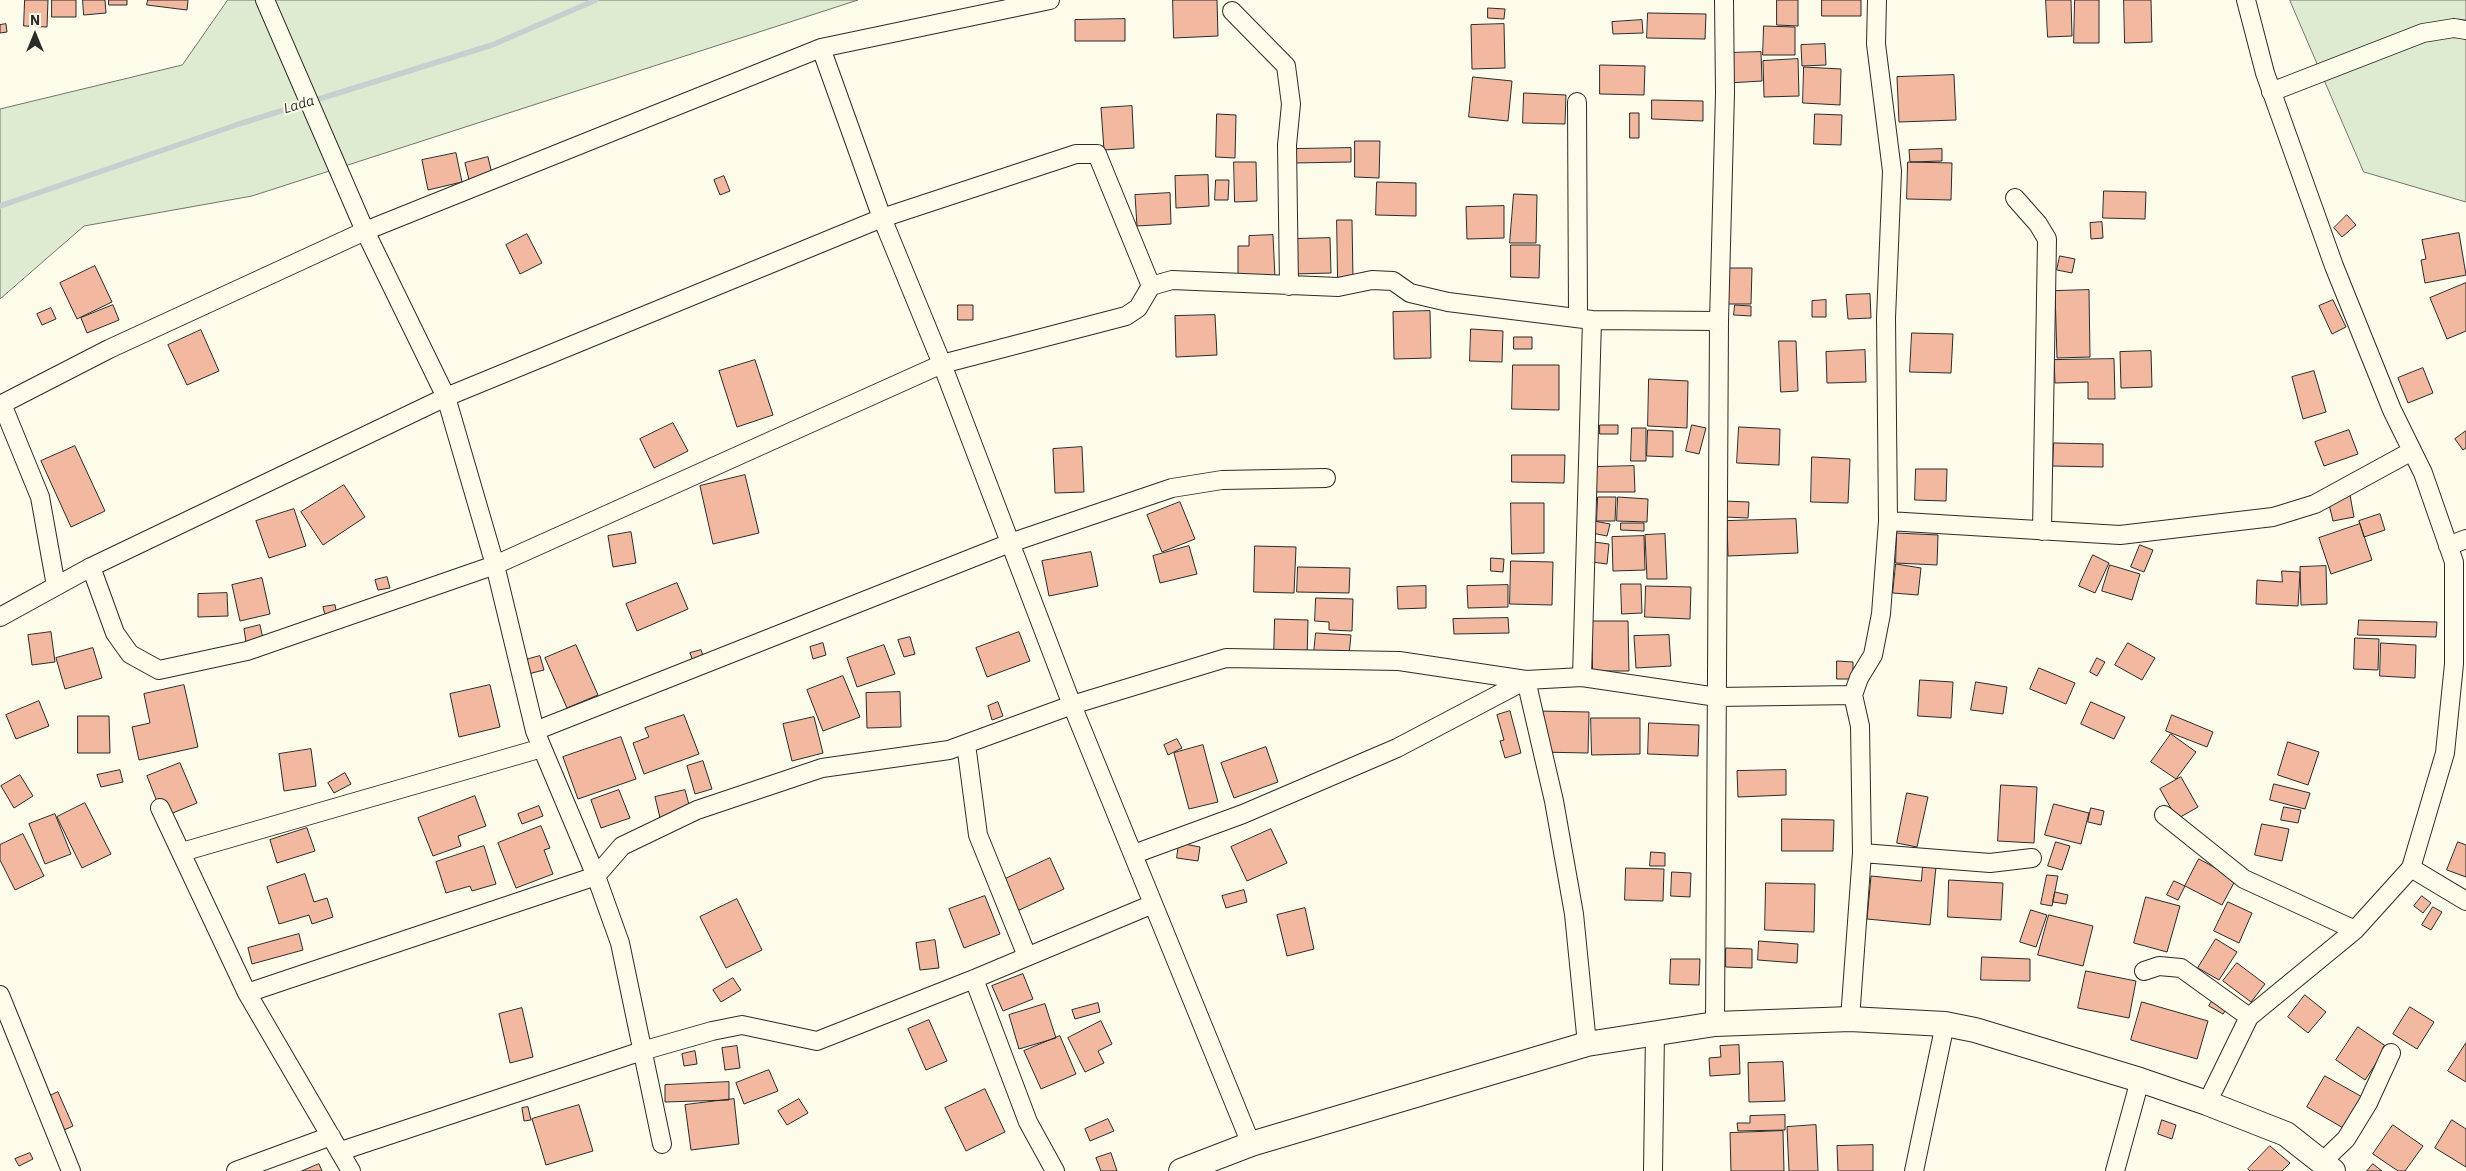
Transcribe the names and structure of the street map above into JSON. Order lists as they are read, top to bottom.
{
  "water": ["Lada"],
  "north": "top"
}
